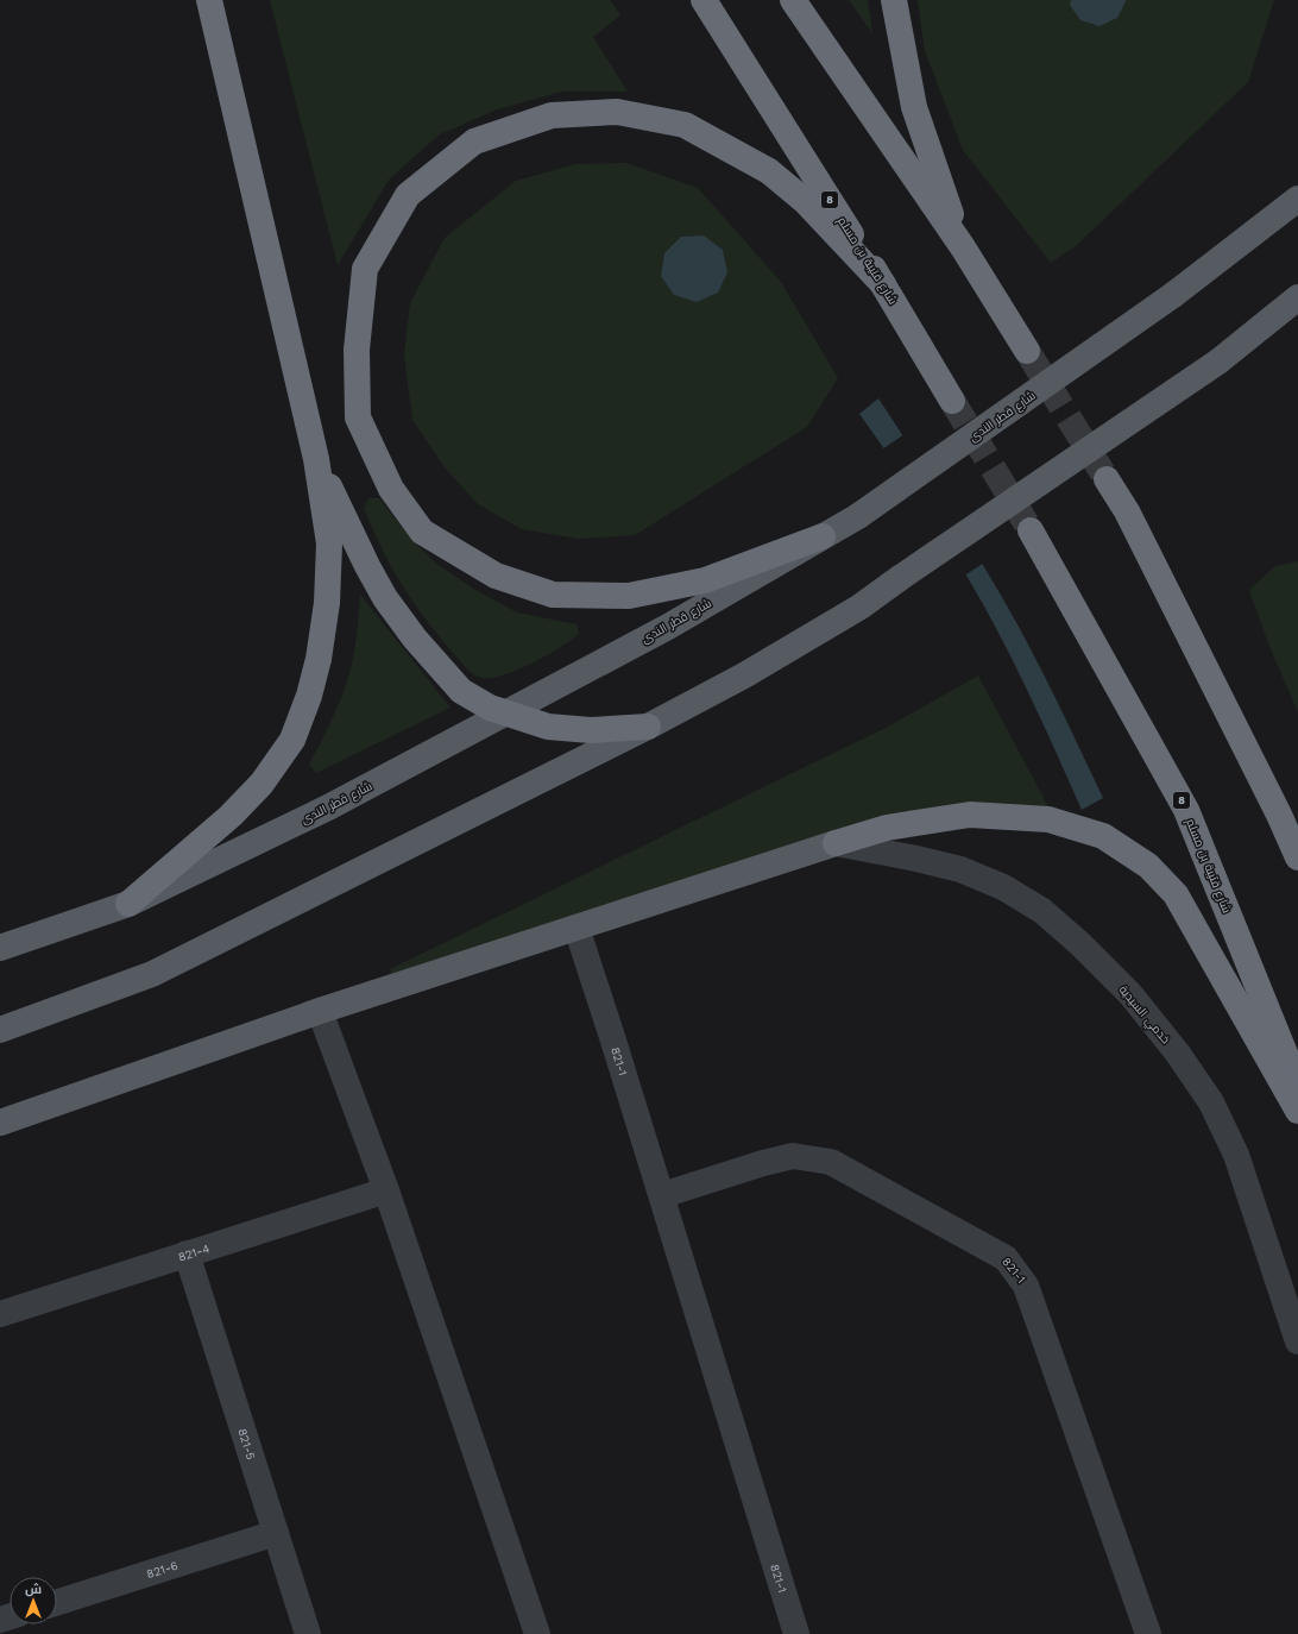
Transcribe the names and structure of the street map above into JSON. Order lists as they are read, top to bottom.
{
  "streets": {
    "highway": ["8", "شارع قتيبة بن مسلم"],
    "main road": ["شارع قطر الندى"],
    "street": [
      "خدمي السيدية",
      "821-1",
      "821-4",
      "821-5",
      "821-6"
    ]
  },
  "crossings": [
    ["821-4", "821-5"],
    ["821-5", "821-6"]
  ],
  "north": "top"
}
